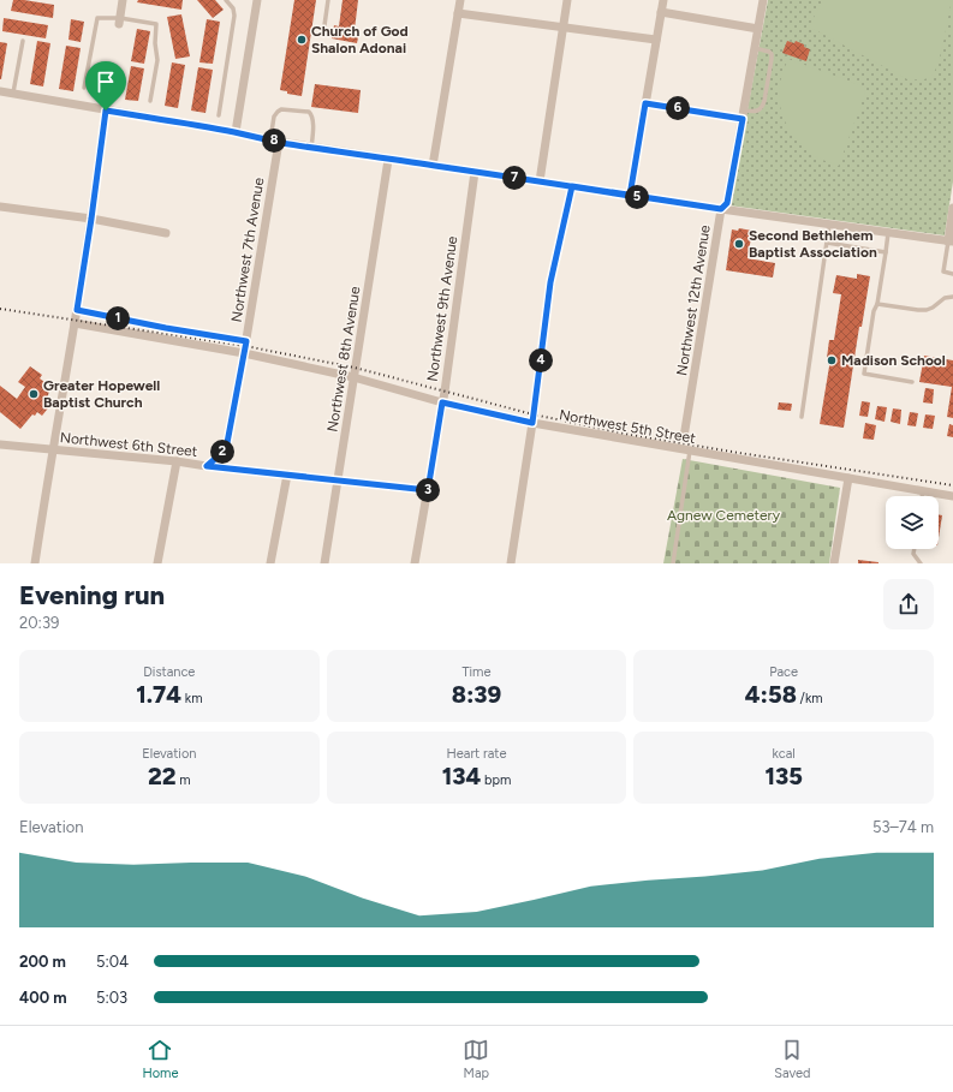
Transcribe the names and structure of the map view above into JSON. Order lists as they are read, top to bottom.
{
  "streets": {
    "street": [
      "Northwest 7th Avenue",
      "Northwest 12th Avenue",
      "Northwest 9th Avenue",
      "Northwest 8th Avenue",
      "Northwest 5th Street",
      "Northwest 6th Street"
    ]
  },
  "crossings": [
    ["Northwest 7th Avenue", "Northwest 5th Street"],
    ["Northwest 7th Avenue", "Northwest 6th Street"],
    ["Northwest 9th Avenue", "Northwest 5th Street"],
    ["Northwest 9th Avenue", "Northwest 6th Street"],
    ["Northwest 8th Avenue", "Northwest 5th Street"],
    ["Northwest 8th Avenue", "Northwest 6th Street"]
  ],
  "parks": ["Agnew Cemetery"],
  "places": [
    "Church of God Shalon Adonai",
    "Second Bethlehem Baptist Association",
    "Madison School",
    "Greater Hopewell Baptist Church"
  ],
  "page": {
    "pins": [
      "6",
      "8",
      "7",
      "5",
      "1",
      "4",
      "2",
      "3"
    ],
    "heading": ["Evening run", "20:39"],
    "stats": [
      ["Distance", "1.74 km"],
      ["Time", "8:39"],
      ["Pace", "4:58 /km"],
      ["Elevation", "22 m"],
      ["Heart rate", "134 bpm"],
      ["kcal", "135"]
    ],
    "chart": ["Elevation", "53–74 m"],
    "list": [
      {
        "name": "200 m",
        "note": "5:04"
      },
      {
        "name": "400 m",
        "note": "5:03"
      }
    ],
    "tabs": ["Home", "Map", "Saved"]
  }
}
